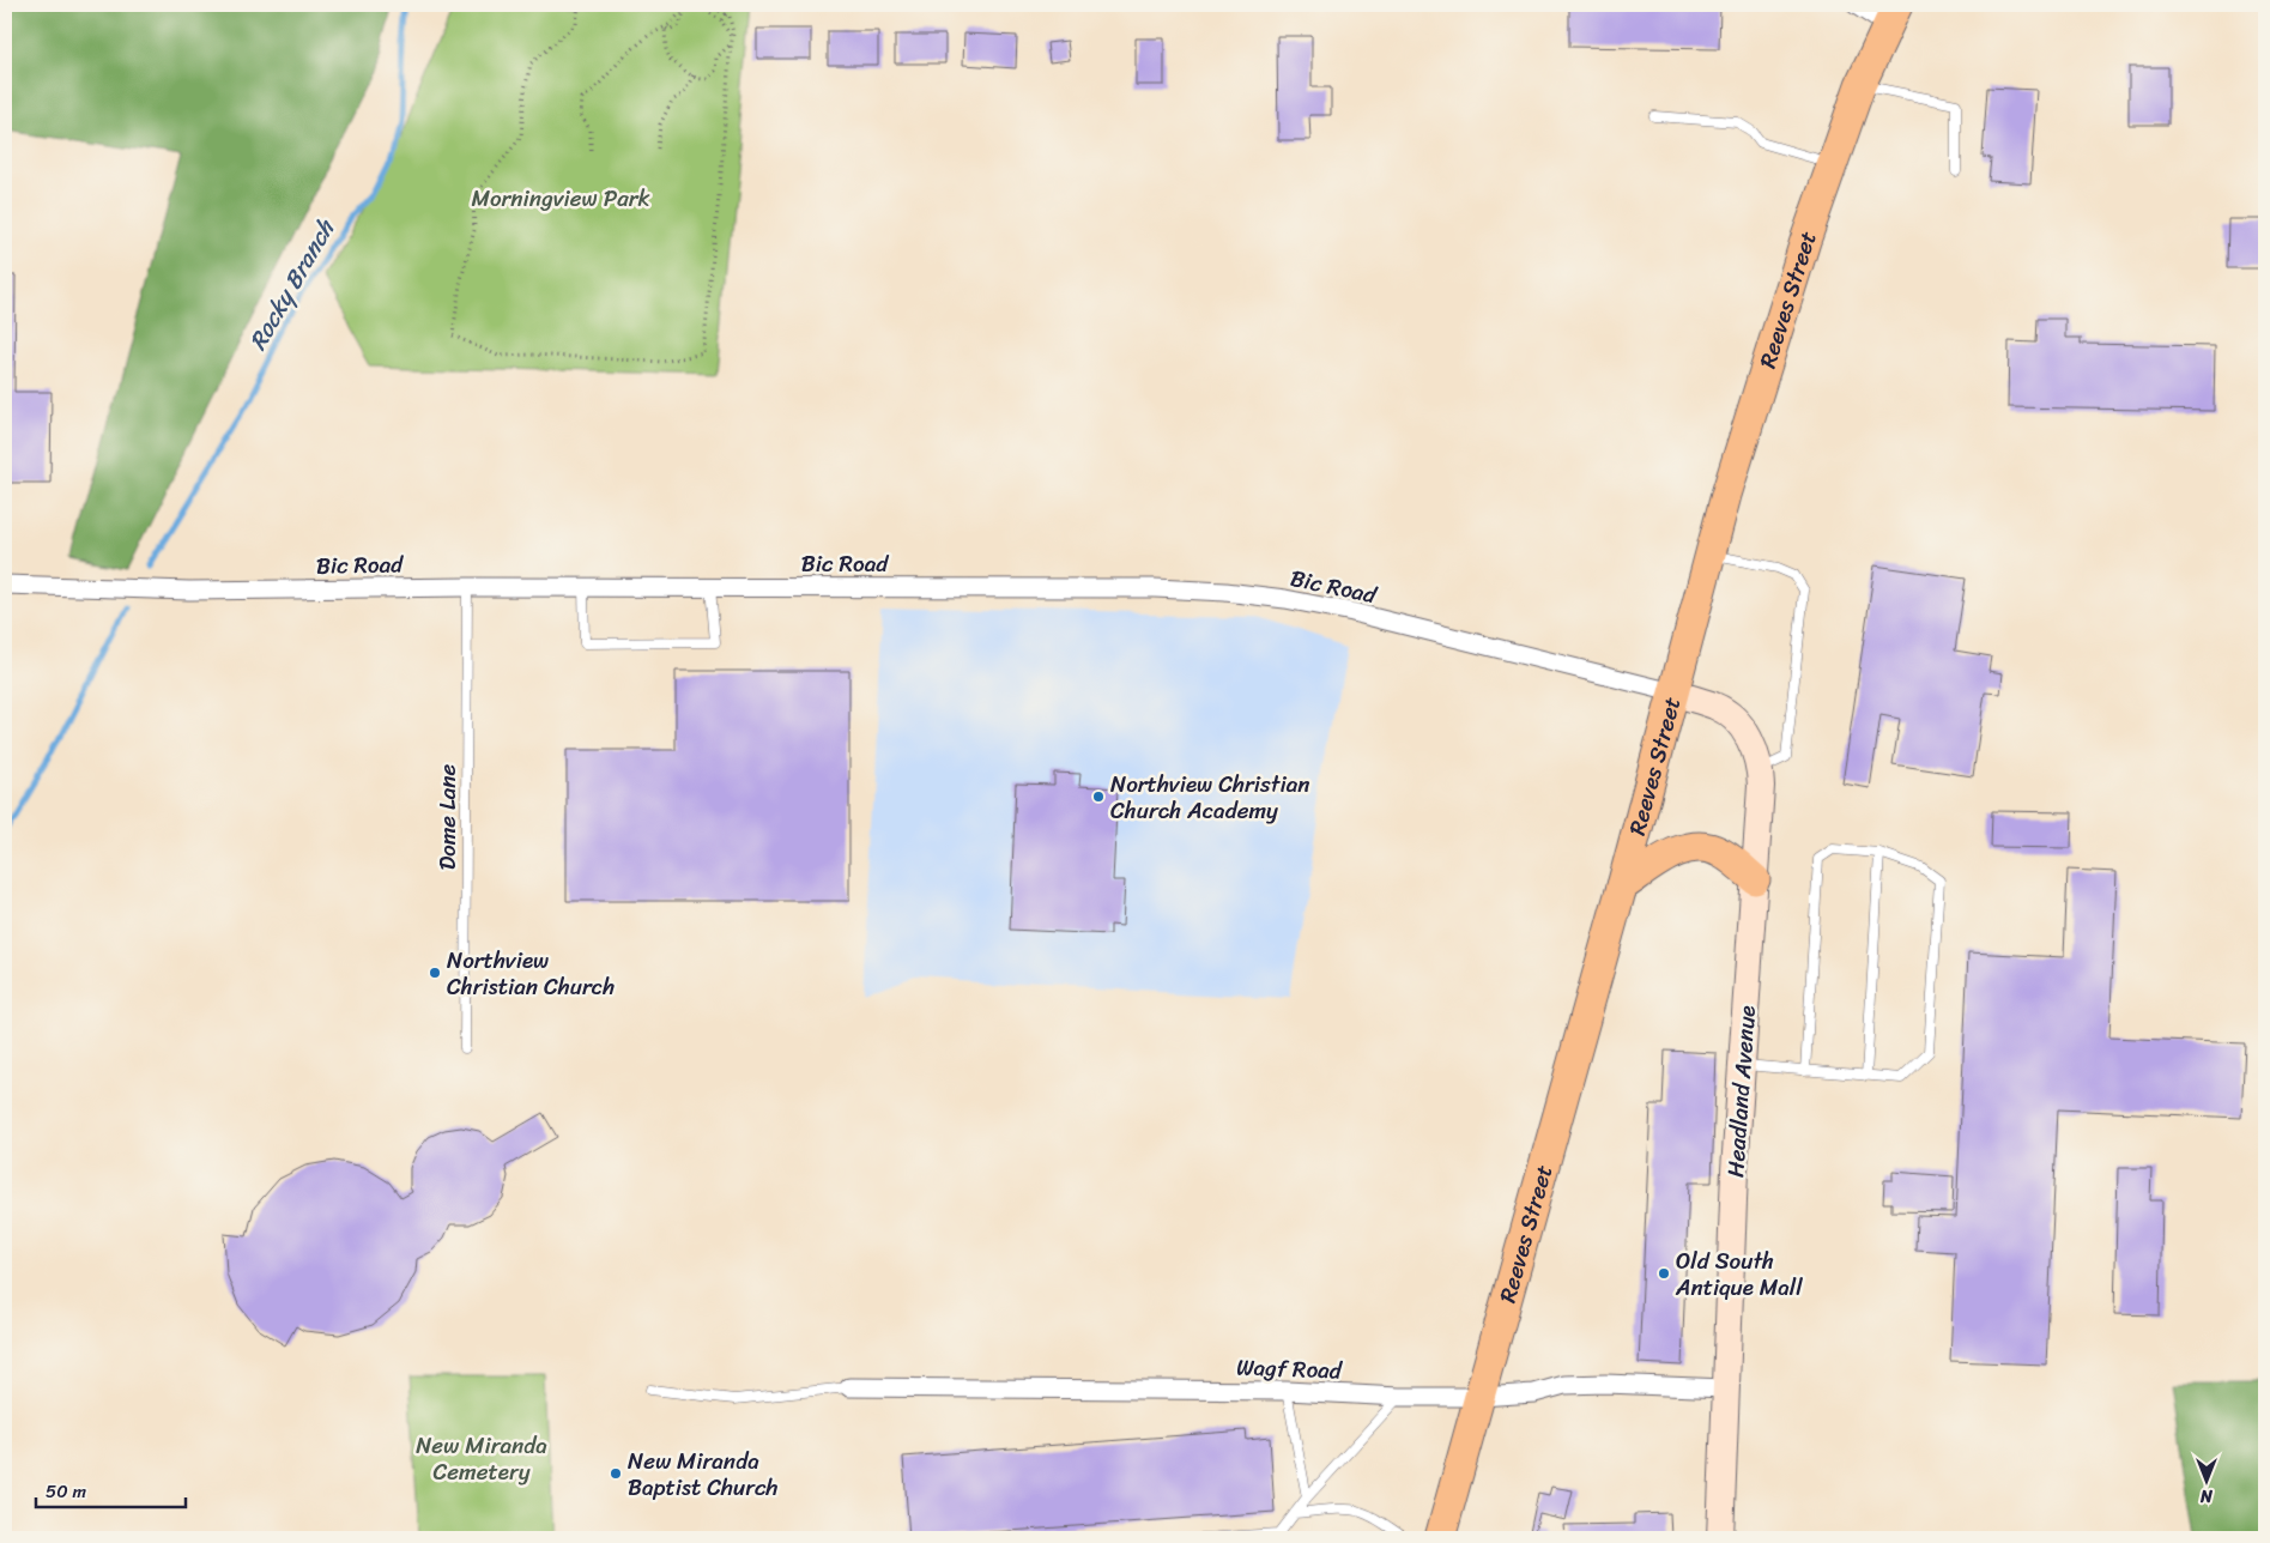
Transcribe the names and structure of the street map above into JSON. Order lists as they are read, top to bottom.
{
  "streets": {
    "main road": ["Reeves Street", "Headland Avenue"],
    "street": ["Bic Road", "Wagf Road"],
    "lane": ["Dome Lane"]
  },
  "crossings": [
    ["Reeves Street", "Bic Road"],
    ["Reeves Street", "Headland Avenue"],
    ["Reeves Street", "Wagf Road"],
    ["Bic Road", "Dome Lane"],
    ["Bic Road", "Headland Avenue"],
    ["Headland Avenue", "Wagf Road"]
  ],
  "water": ["Rocky Branch"],
  "parks": ["Morningview Park", "New Miranda Cemetery"],
  "places": [
    "Northview Christian Church Academy",
    "Northview Christian Church",
    "Old South Antique Mall",
    "New Miranda Baptist Church"
  ],
  "scale_bar": "50 m",
  "north": "bottom"
}
